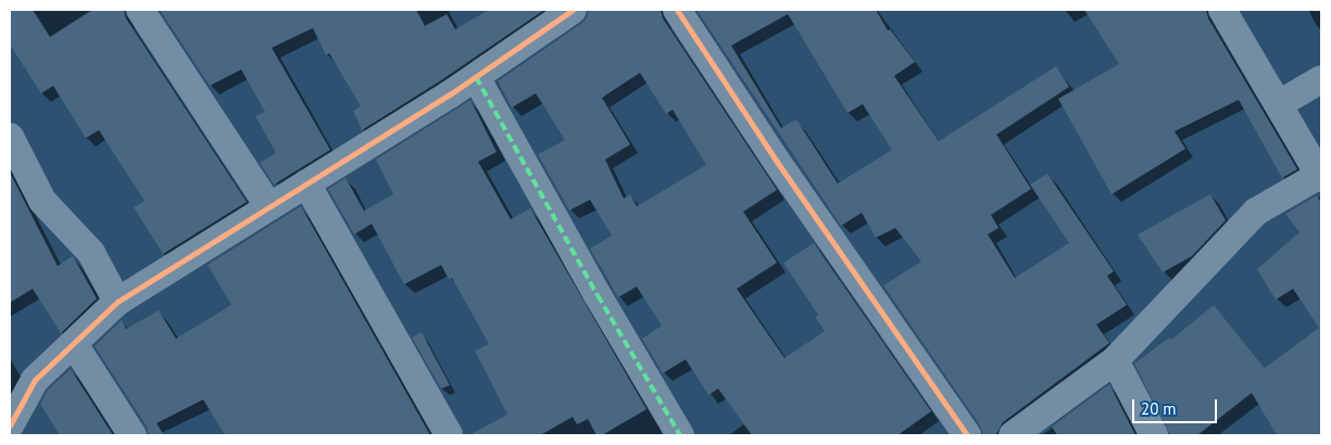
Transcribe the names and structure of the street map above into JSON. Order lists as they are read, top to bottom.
{
  "scale_bar": "20 m"
}
